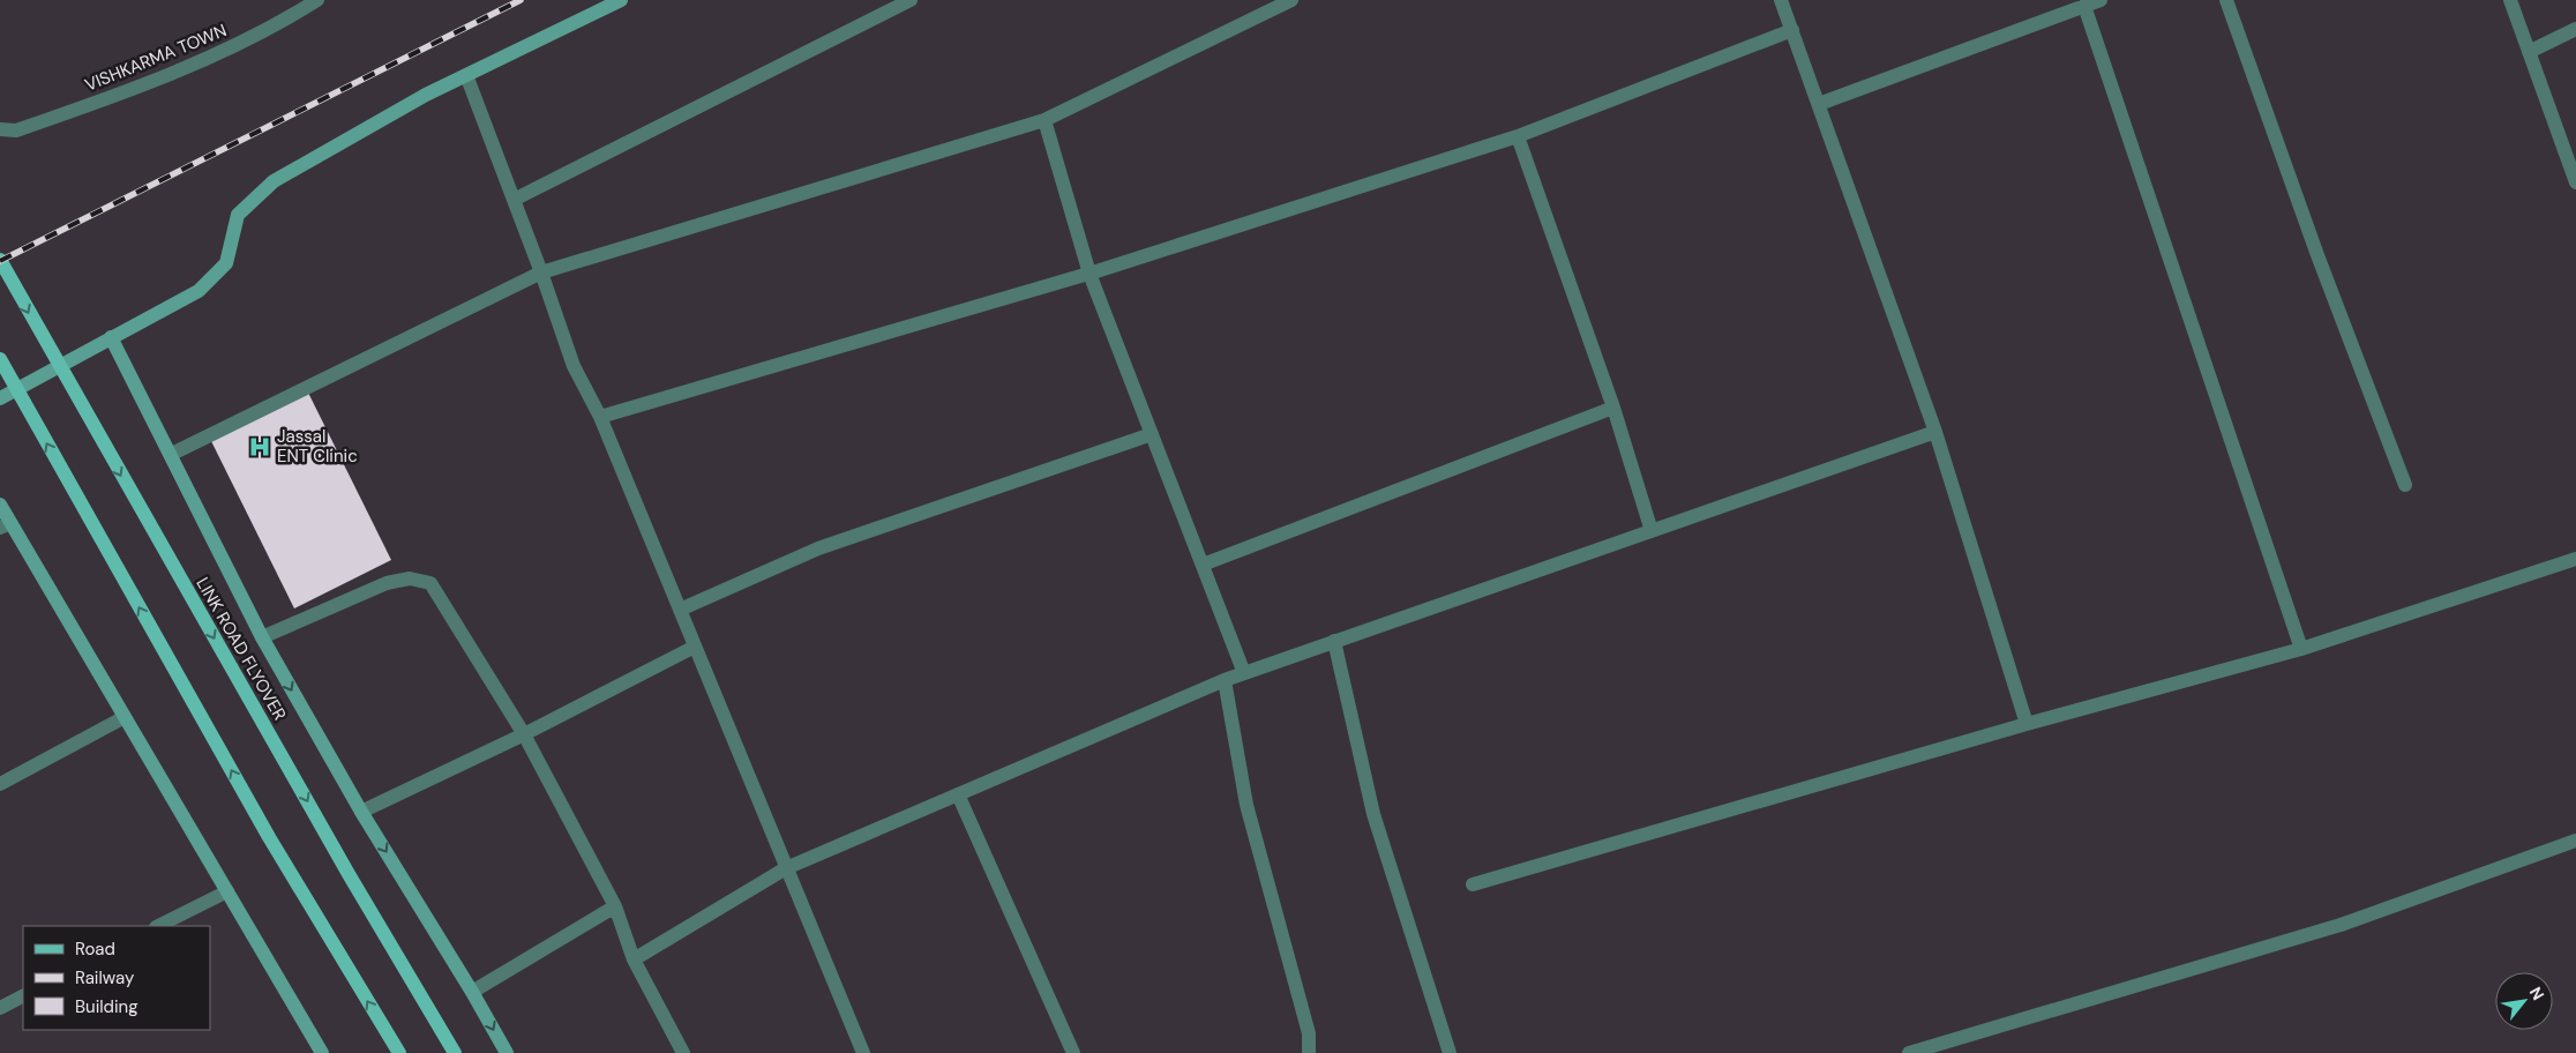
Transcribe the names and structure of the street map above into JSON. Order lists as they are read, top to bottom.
{
  "streets": {
    "main road": ["LINK ROAD FLYOVER"],
    "street": ["VISHKARMA TOWN"]
  },
  "places": {
    "hospital": ["Jassal ENT Clinic"]
  },
  "legend": ["Road", "Railway", "Building"],
  "north": "top right"
}
